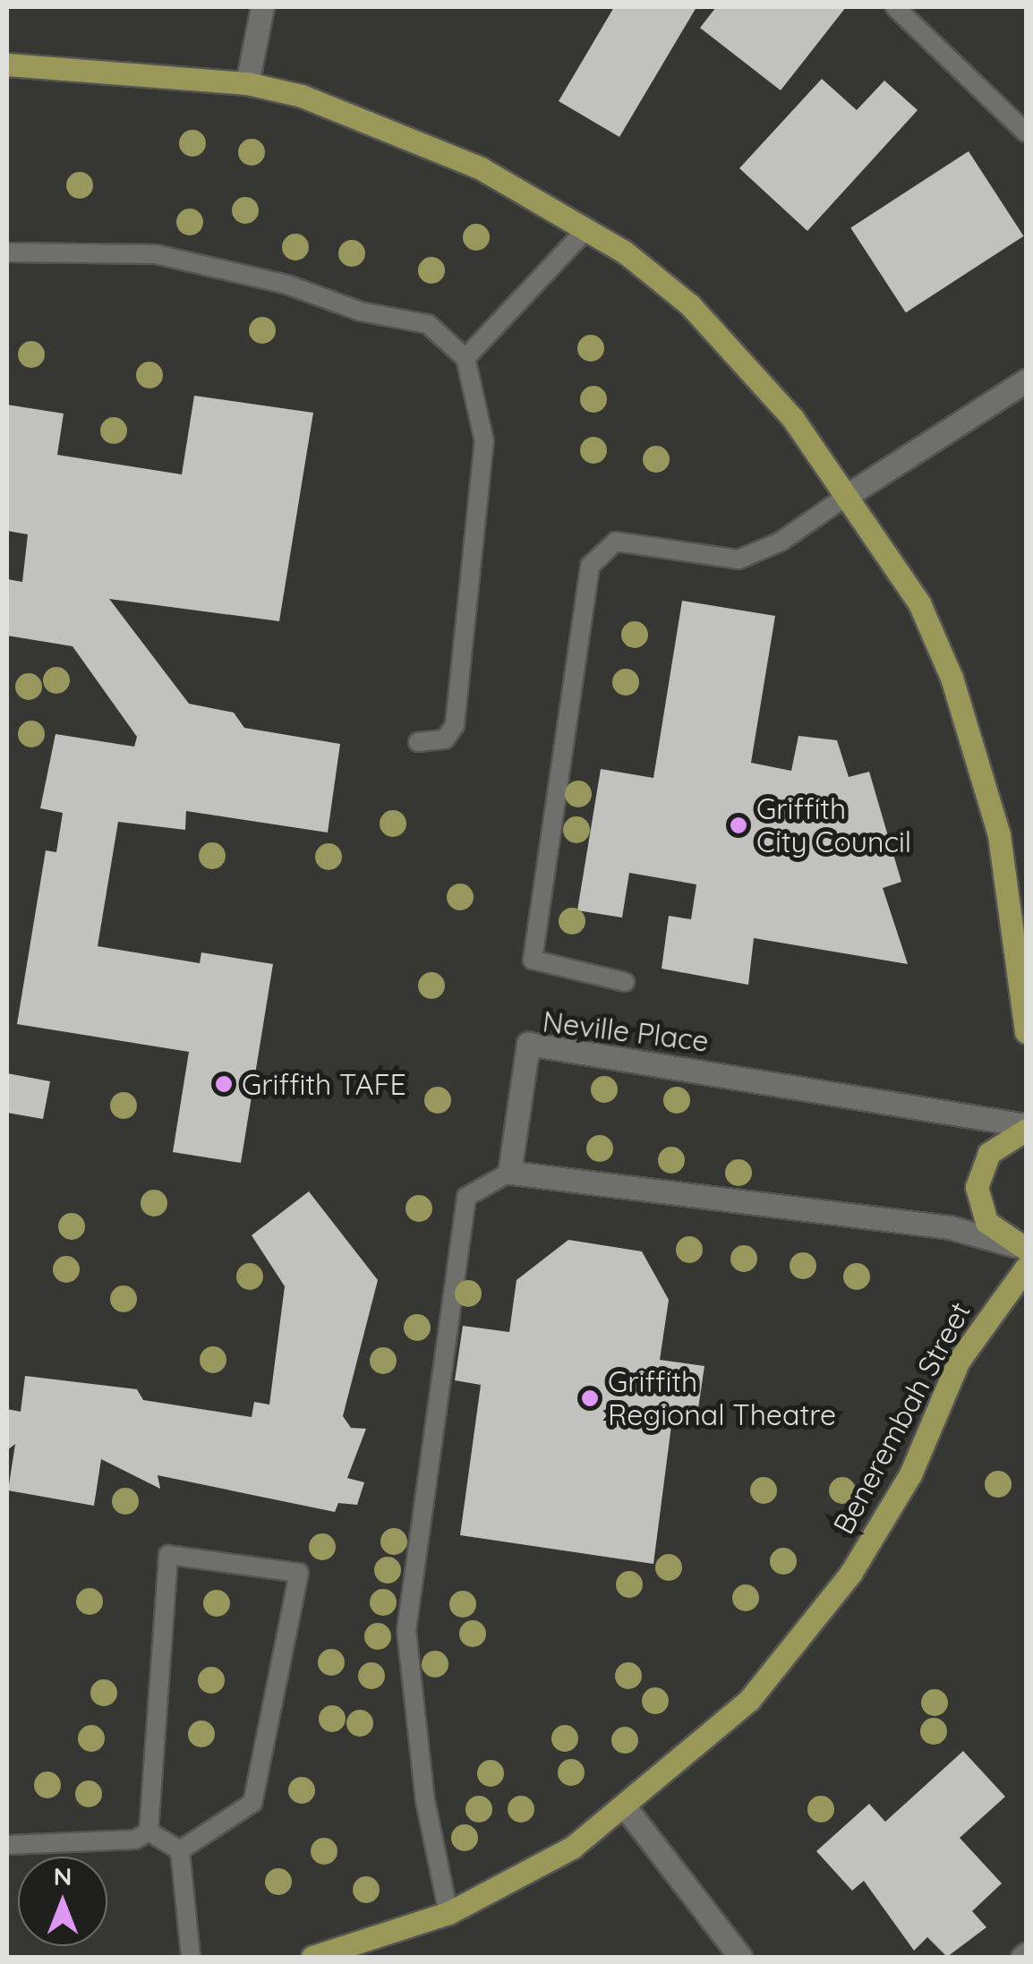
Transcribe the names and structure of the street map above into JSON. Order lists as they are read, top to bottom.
{
  "streets": {
    "main road": ["Benerembah Street"],
    "street": ["Neville Place"]
  },
  "places": ["Griffith City Council", "Griffith TAFE", "Griffith Regional Theatre"],
  "north": "top"
}
